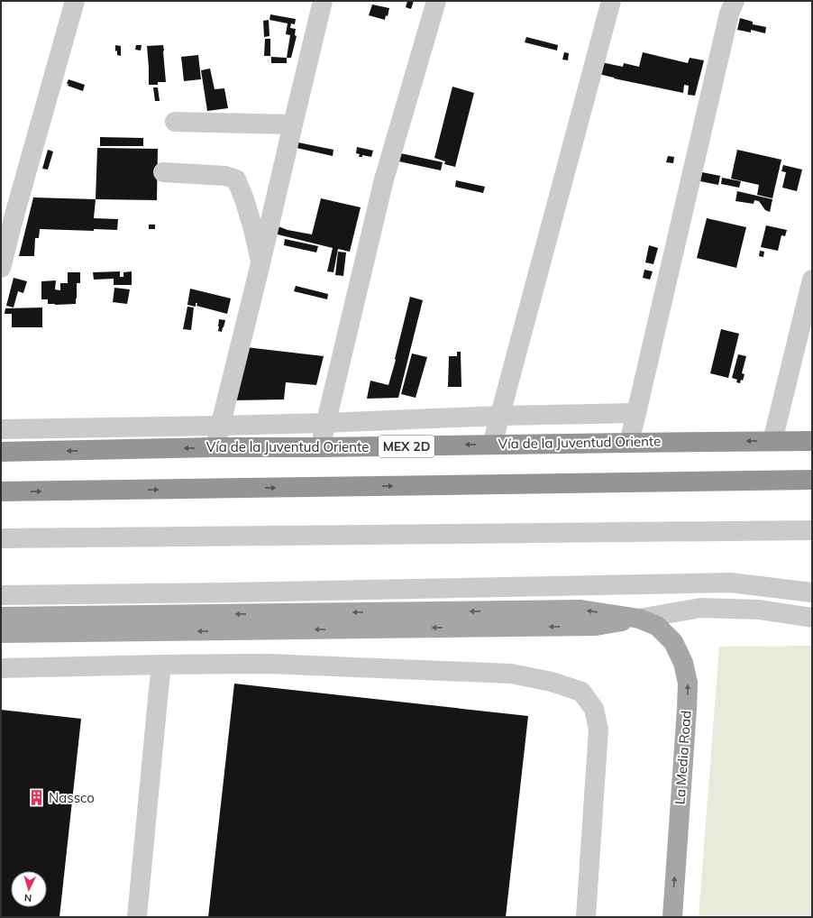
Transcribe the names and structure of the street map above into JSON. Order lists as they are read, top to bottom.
{
  "streets": {
    "highway": ["Vía de la Juventud Oriente", "MEX 2D"],
    "main road": ["La Media Road"]
  },
  "places": {
    "building": ["Nassco"]
  },
  "north": "bottom"
}
